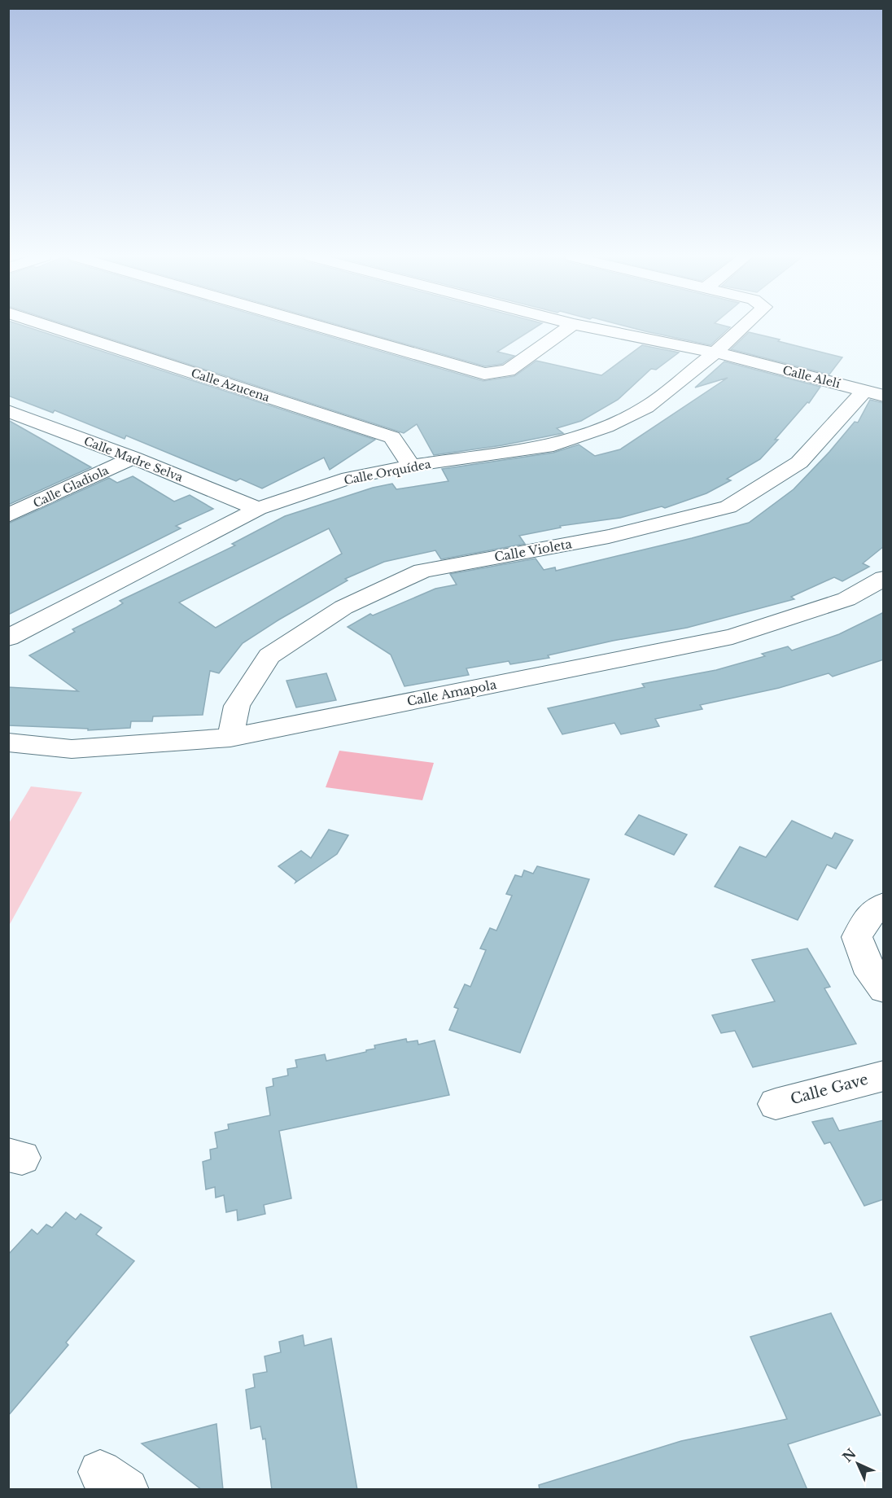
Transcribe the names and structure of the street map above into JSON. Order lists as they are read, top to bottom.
{
  "streets": {
    "street": [
      "Calle Alelí",
      "Calle Azucena",
      "Calle Madre Selva",
      "Calle Orquídea",
      "Calle Gladiola",
      "Calle Violeta",
      "Calle Amapola",
      "Calle Gave"
    ]
  },
  "crossings": [
    ["Calle Alelí", "Calle Orquídea"],
    ["Calle Alelí", "Calle Violeta"],
    ["Calle Azucena", "Calle Orquídea"],
    ["Calle Madre Selva", "Calle Orquídea"],
    ["Calle Madre Selva", "Calle Gladiola"],
    ["Calle Violeta", "Calle Amapola"]
  ],
  "north": "top left"
}
